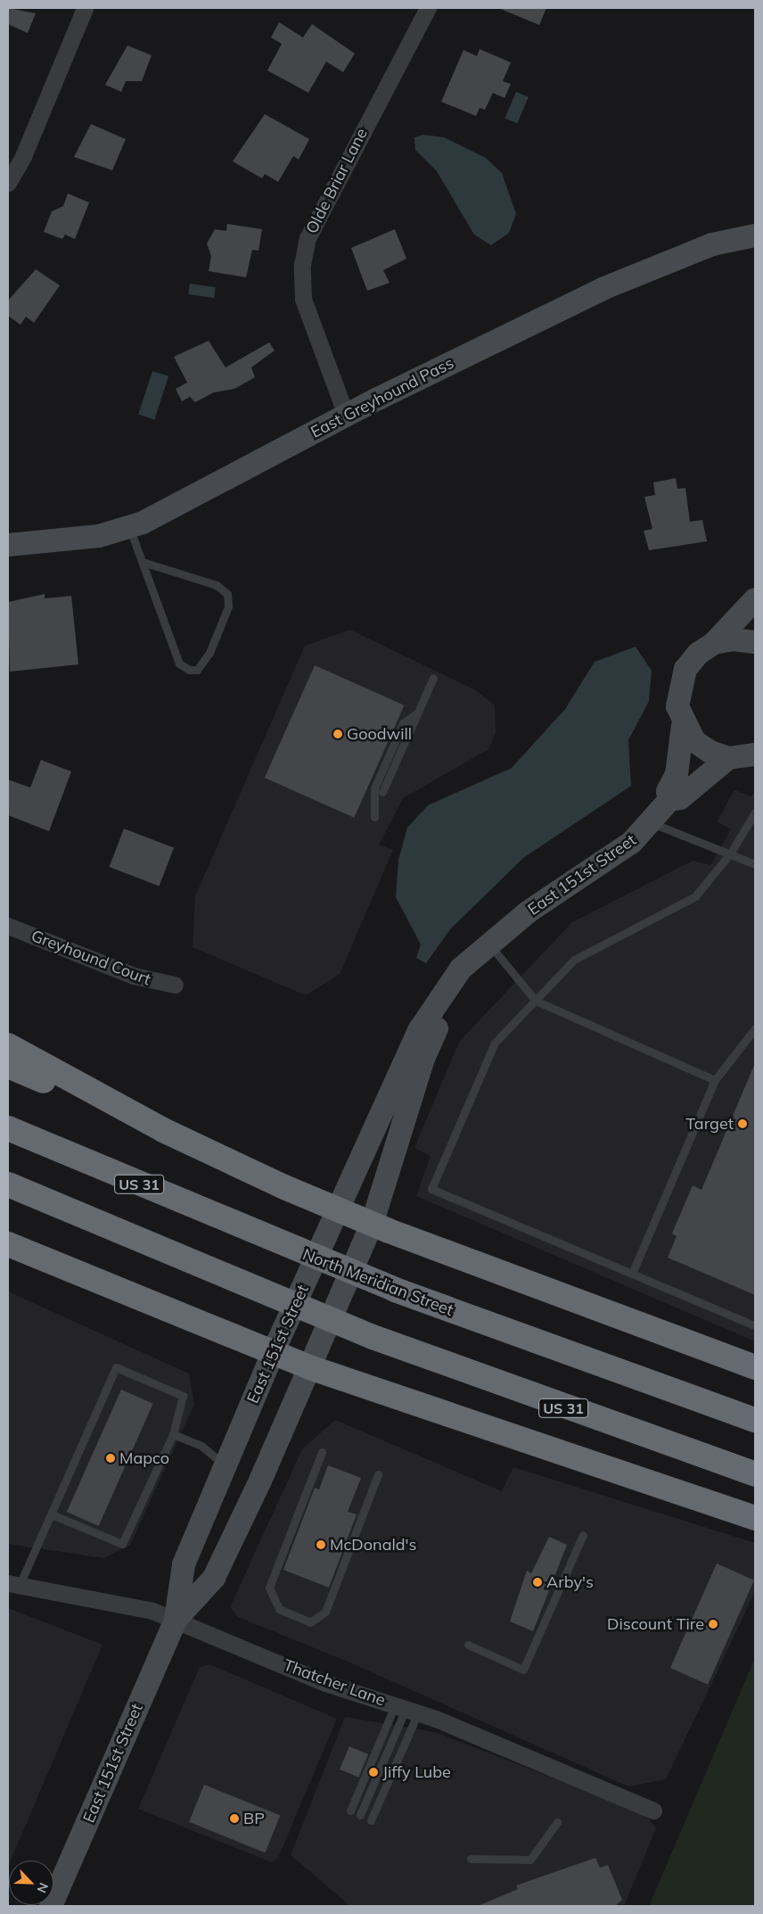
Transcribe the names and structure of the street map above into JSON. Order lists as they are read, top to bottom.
{
  "streets": {
    "highway": ["US 31", "North Meridian Street"],
    "street": [
      "Olde Briar Lane",
      "East Greyhound Pass",
      "East 151st Street",
      "Greyhound Court",
      "Thatcher Lane"
    ]
  },
  "crossings": [
    ["Olde Briar Lane", "East Greyhound Pass"],
    ["East 151st Street", "Thatcher Lane"]
  ],
  "places": [
    "Goodwill",
    "Target",
    "Mapco",
    "McDonald's",
    "Arby's",
    "Discount Tire",
    "Jiffy Lube",
    "BP"
  ],
  "north": "bottom right"
}
